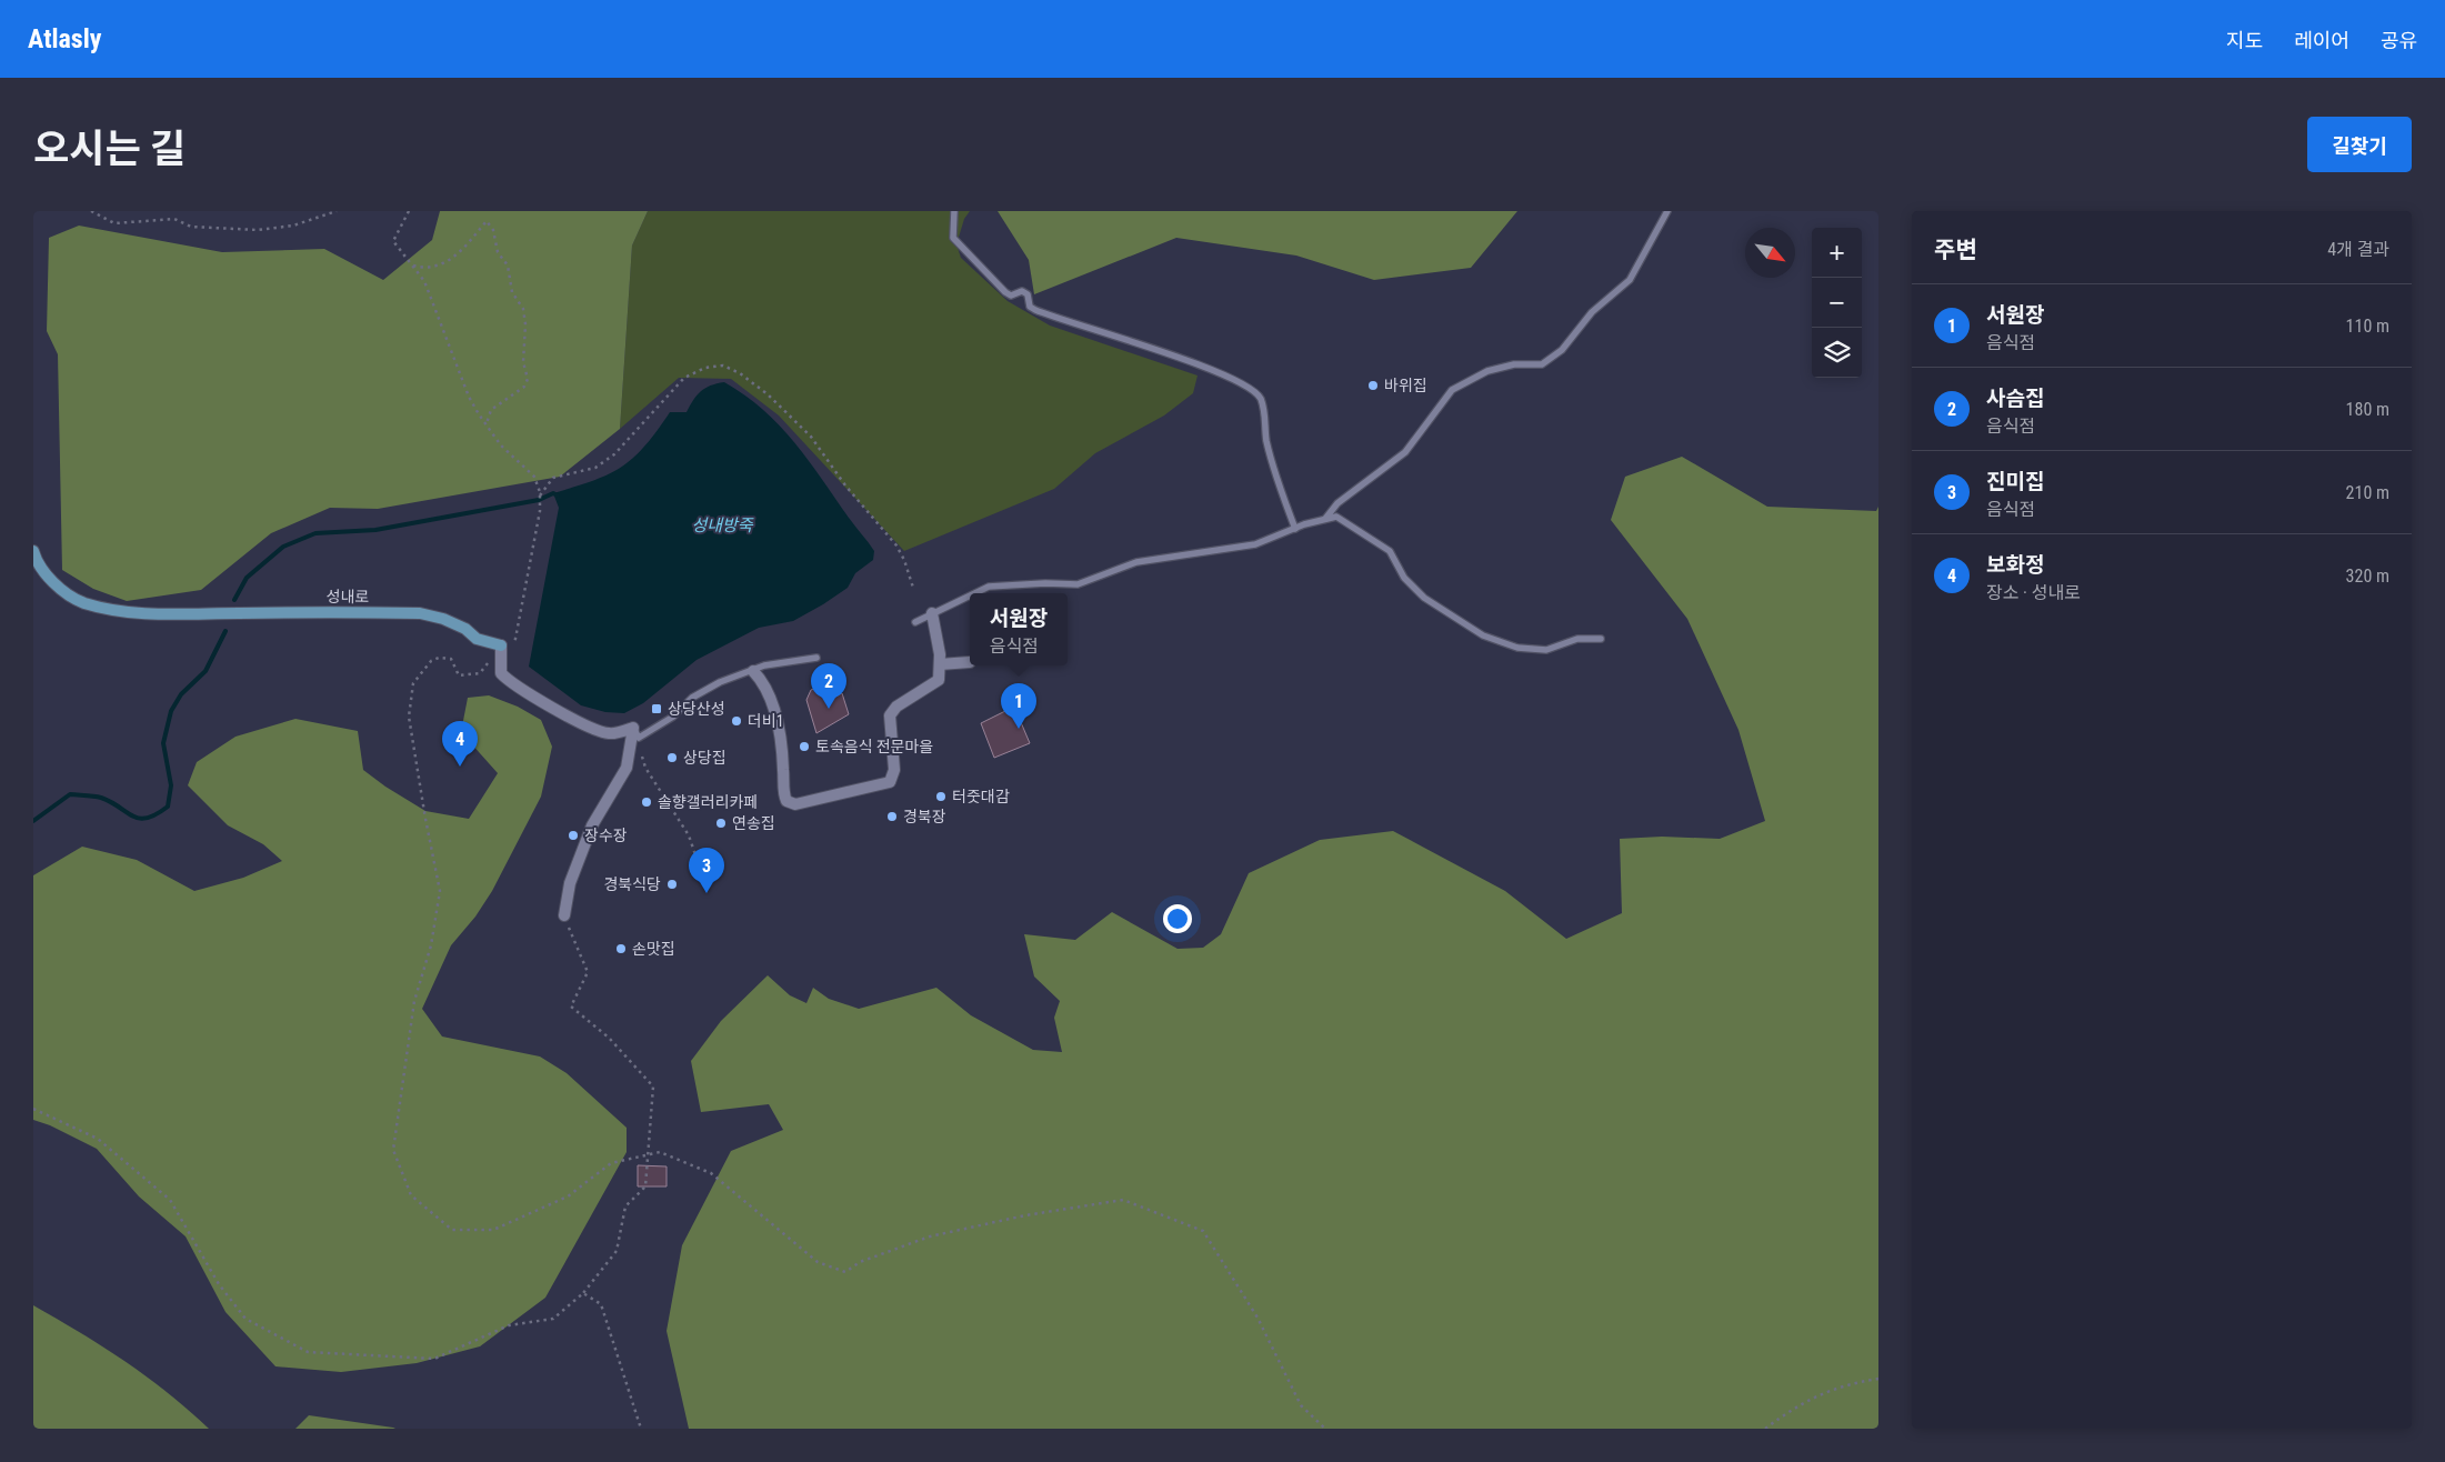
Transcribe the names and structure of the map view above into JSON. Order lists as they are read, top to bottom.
{
  "streets": {
    "street": ["성내로"]
  },
  "water": ["성내방죽"],
  "places": {
    "other": [
      "바위집",
      "더비1",
      "토속음식 전문마을",
      "상당집",
      "터줏대감",
      "솔향갤러리카페",
      "경북장",
      "연송집",
      "장수장",
      "경북식당",
      "손맛집"
    ],
    "transit": ["상당산성"]
  },
  "north": "bottom right",
  "page": {
    "header": "Atlasly",
    "nav": ["지도", "레이어", "공유"],
    "title": "오시는 길",
    "buttons": "길찾기",
    "heading": ["주변", "4개 결과"],
    "map_buttons": ["+", "−"],
    "list": [
      {
        "mark": "1",
        "name": "서원장",
        "note": "음식점",
        "value": "110 m"
      },
      {
        "mark": "2",
        "name": "사슴집",
        "note": "음식점",
        "value": "180 m"
      },
      {
        "mark": "3",
        "name": "진미집",
        "note": "음식점",
        "value": "210 m"
      },
      {
        "mark": "4",
        "name": "보화정",
        "note": "장소 · 성내로",
        "value": "320 m"
      }
    ],
    "popup": ["서원장", "음식점"],
    "pins": [
      "2",
      "1",
      "4",
      "3"
    ]
  }
}
